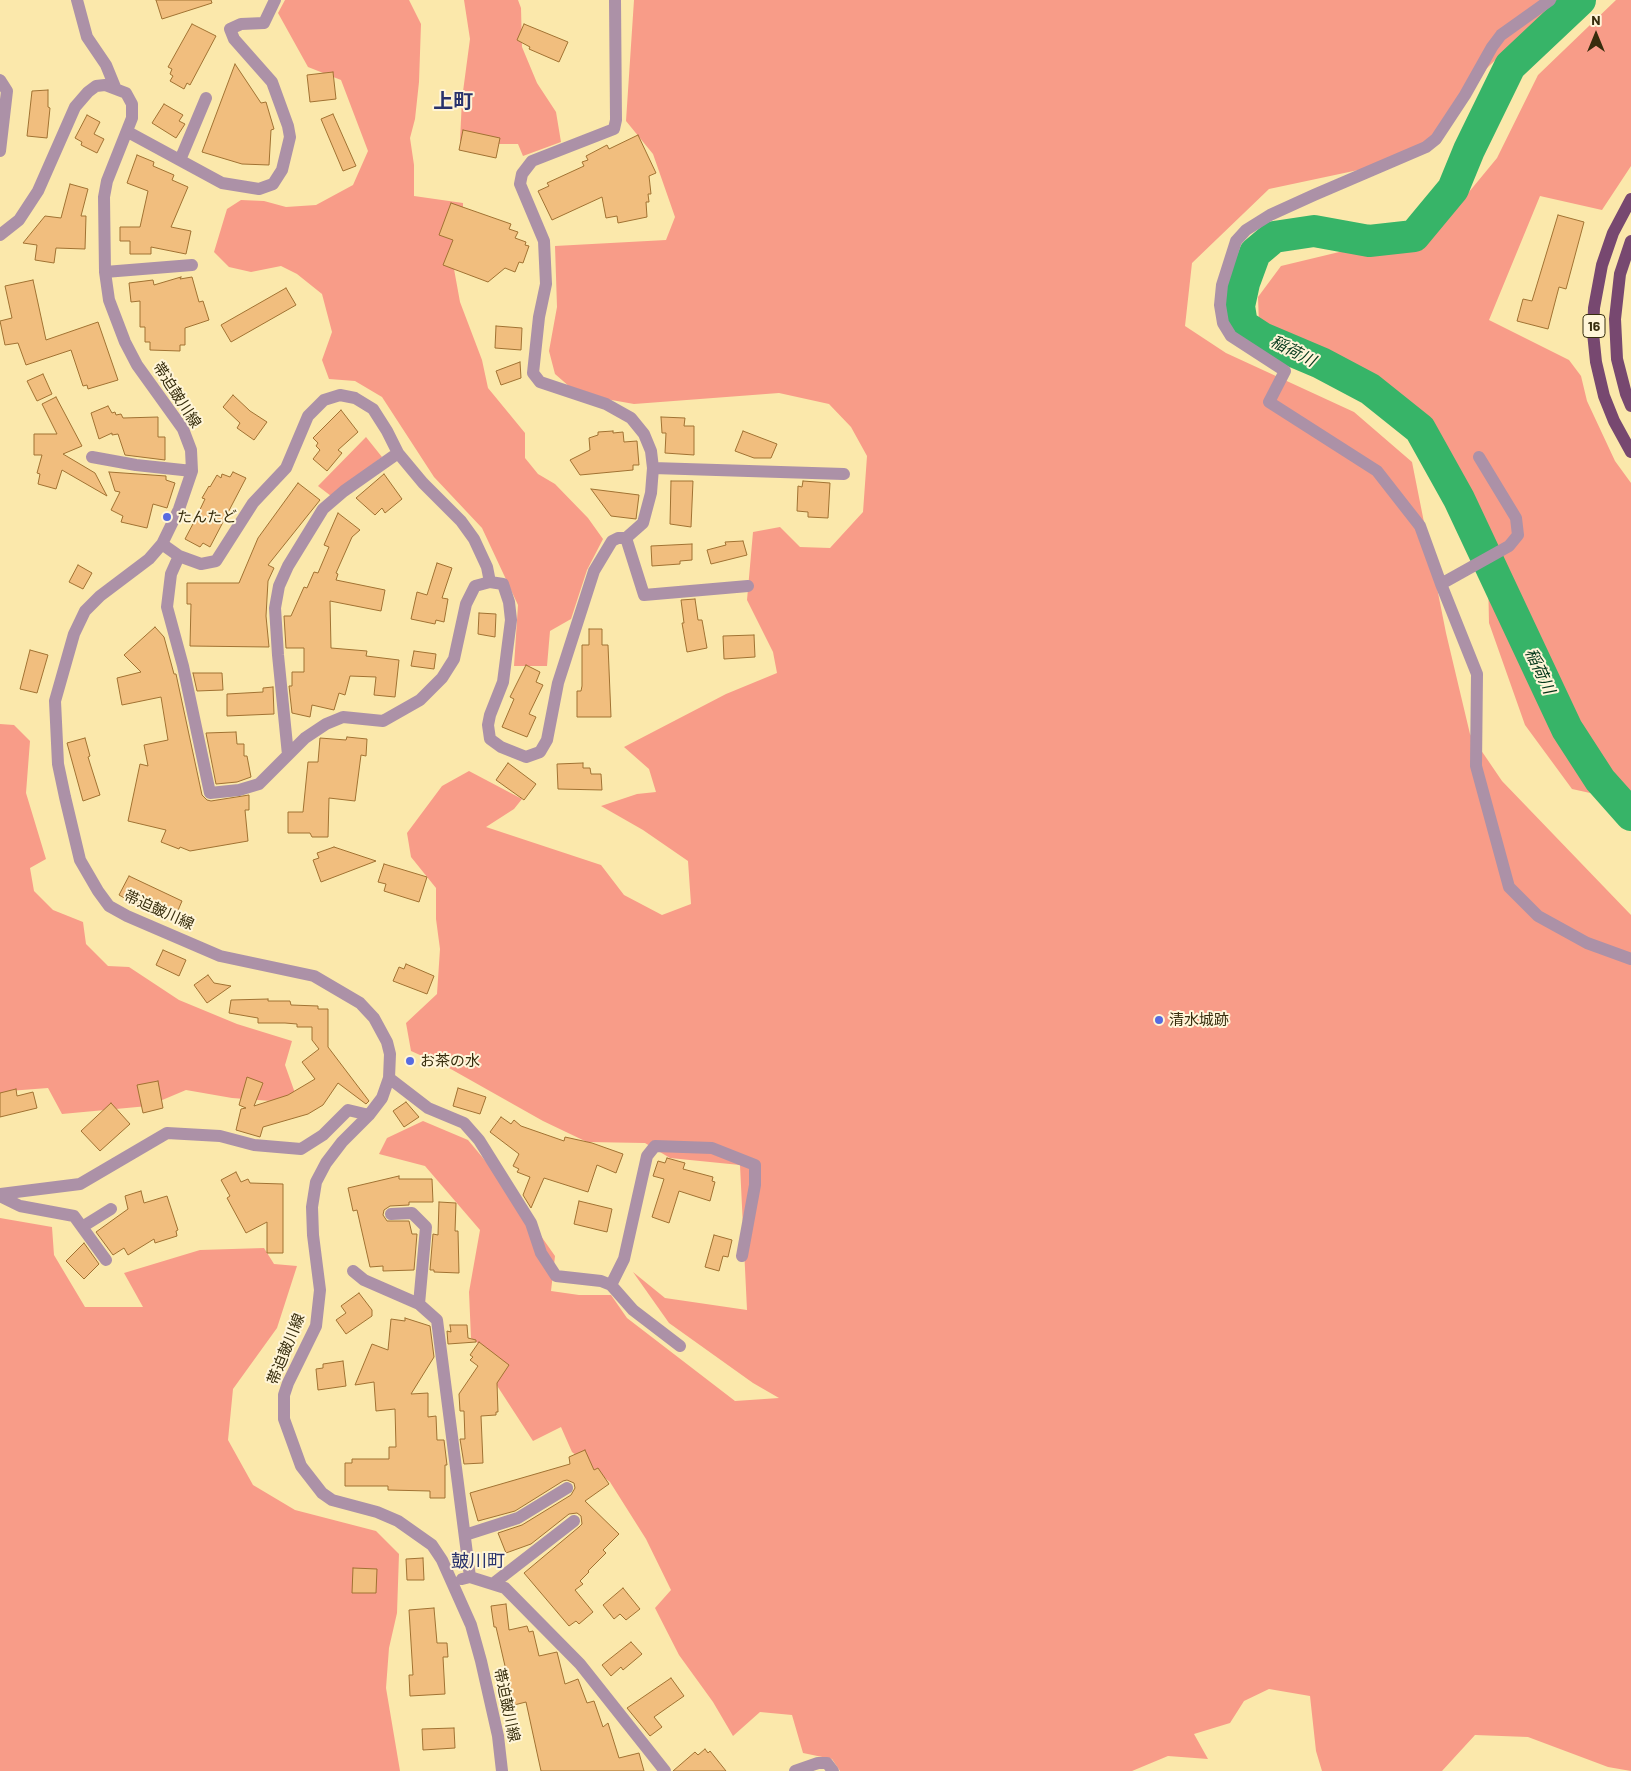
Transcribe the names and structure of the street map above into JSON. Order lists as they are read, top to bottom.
{
  "streets": {
    "main road": ["16"],
    "street": ["帯迫皷川線"]
  },
  "districts": ["上町", "皷川町"],
  "water": ["稲荷川"],
  "places": ["たんたど", "清水城跡", "お茶の水"],
  "north": "top"
}
